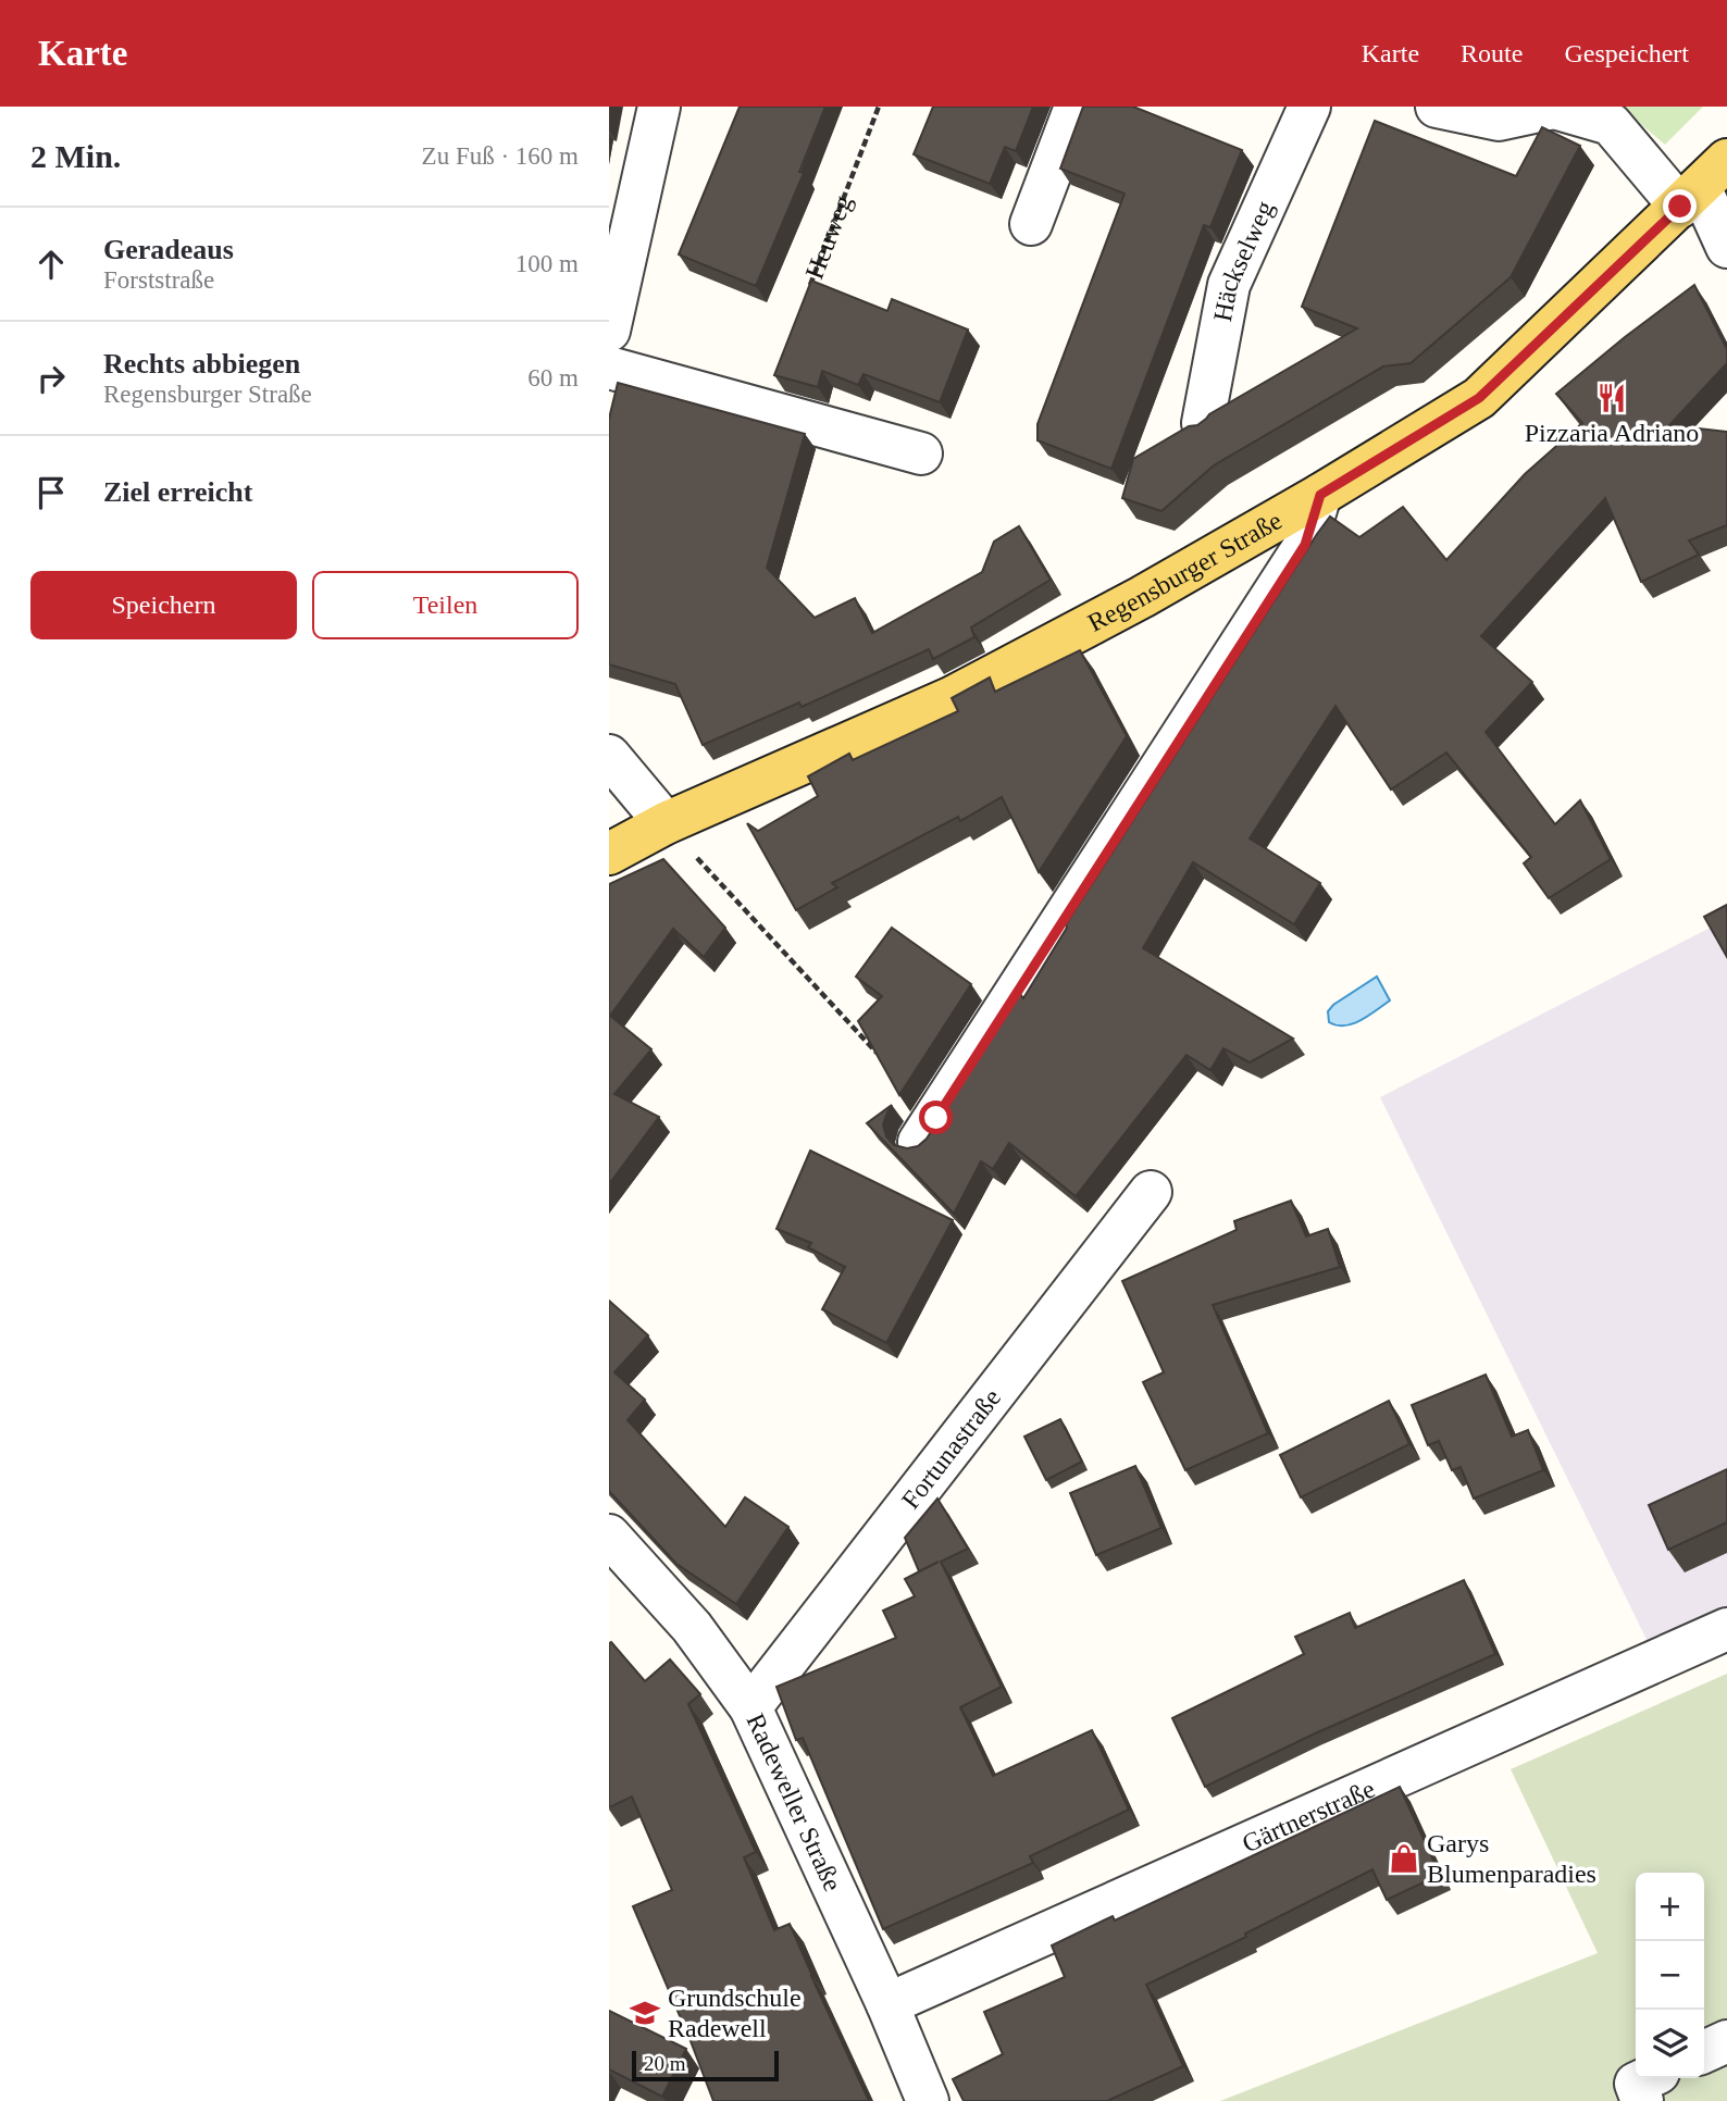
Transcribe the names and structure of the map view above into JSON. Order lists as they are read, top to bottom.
{
  "streets": {
    "main road": ["Regensburger Straße"],
    "street": [
      "Häckselweg",
      "Fortunastraße",
      "Radeweller Straße",
      "Gärtnerstraße"
    ],
    "path": ["Heuweg"]
  },
  "crossings": [
    ["Fortunastraße", "Radeweller Straße"],
    ["Radeweller Straße", "Gärtnerstraße"]
  ],
  "places": {
    "restaurant": ["Pizzaria Adriano"],
    "shop": ["Garys Blumenparadies"],
    "school or university": ["Grundschule Radewell"]
  },
  "scale_bar": "20 m",
  "page": {
    "header": "Karte",
    "nav": ["Karte", "Route", "Gespeichert"],
    "heading": ["2 Min.", "Zu Fuß · 160 m"],
    "list": [
      ["Geradeaus", "Forststraße", "100 m"],
      ["Rechts abbiegen", "Regensburger Straße", "60 m"],
      "Ziel erreicht"
    ],
    "buttons": ["Speichern", "Teilen"],
    "map_buttons": ["+", "−"],
    "scale": "20 m"
  }
}
